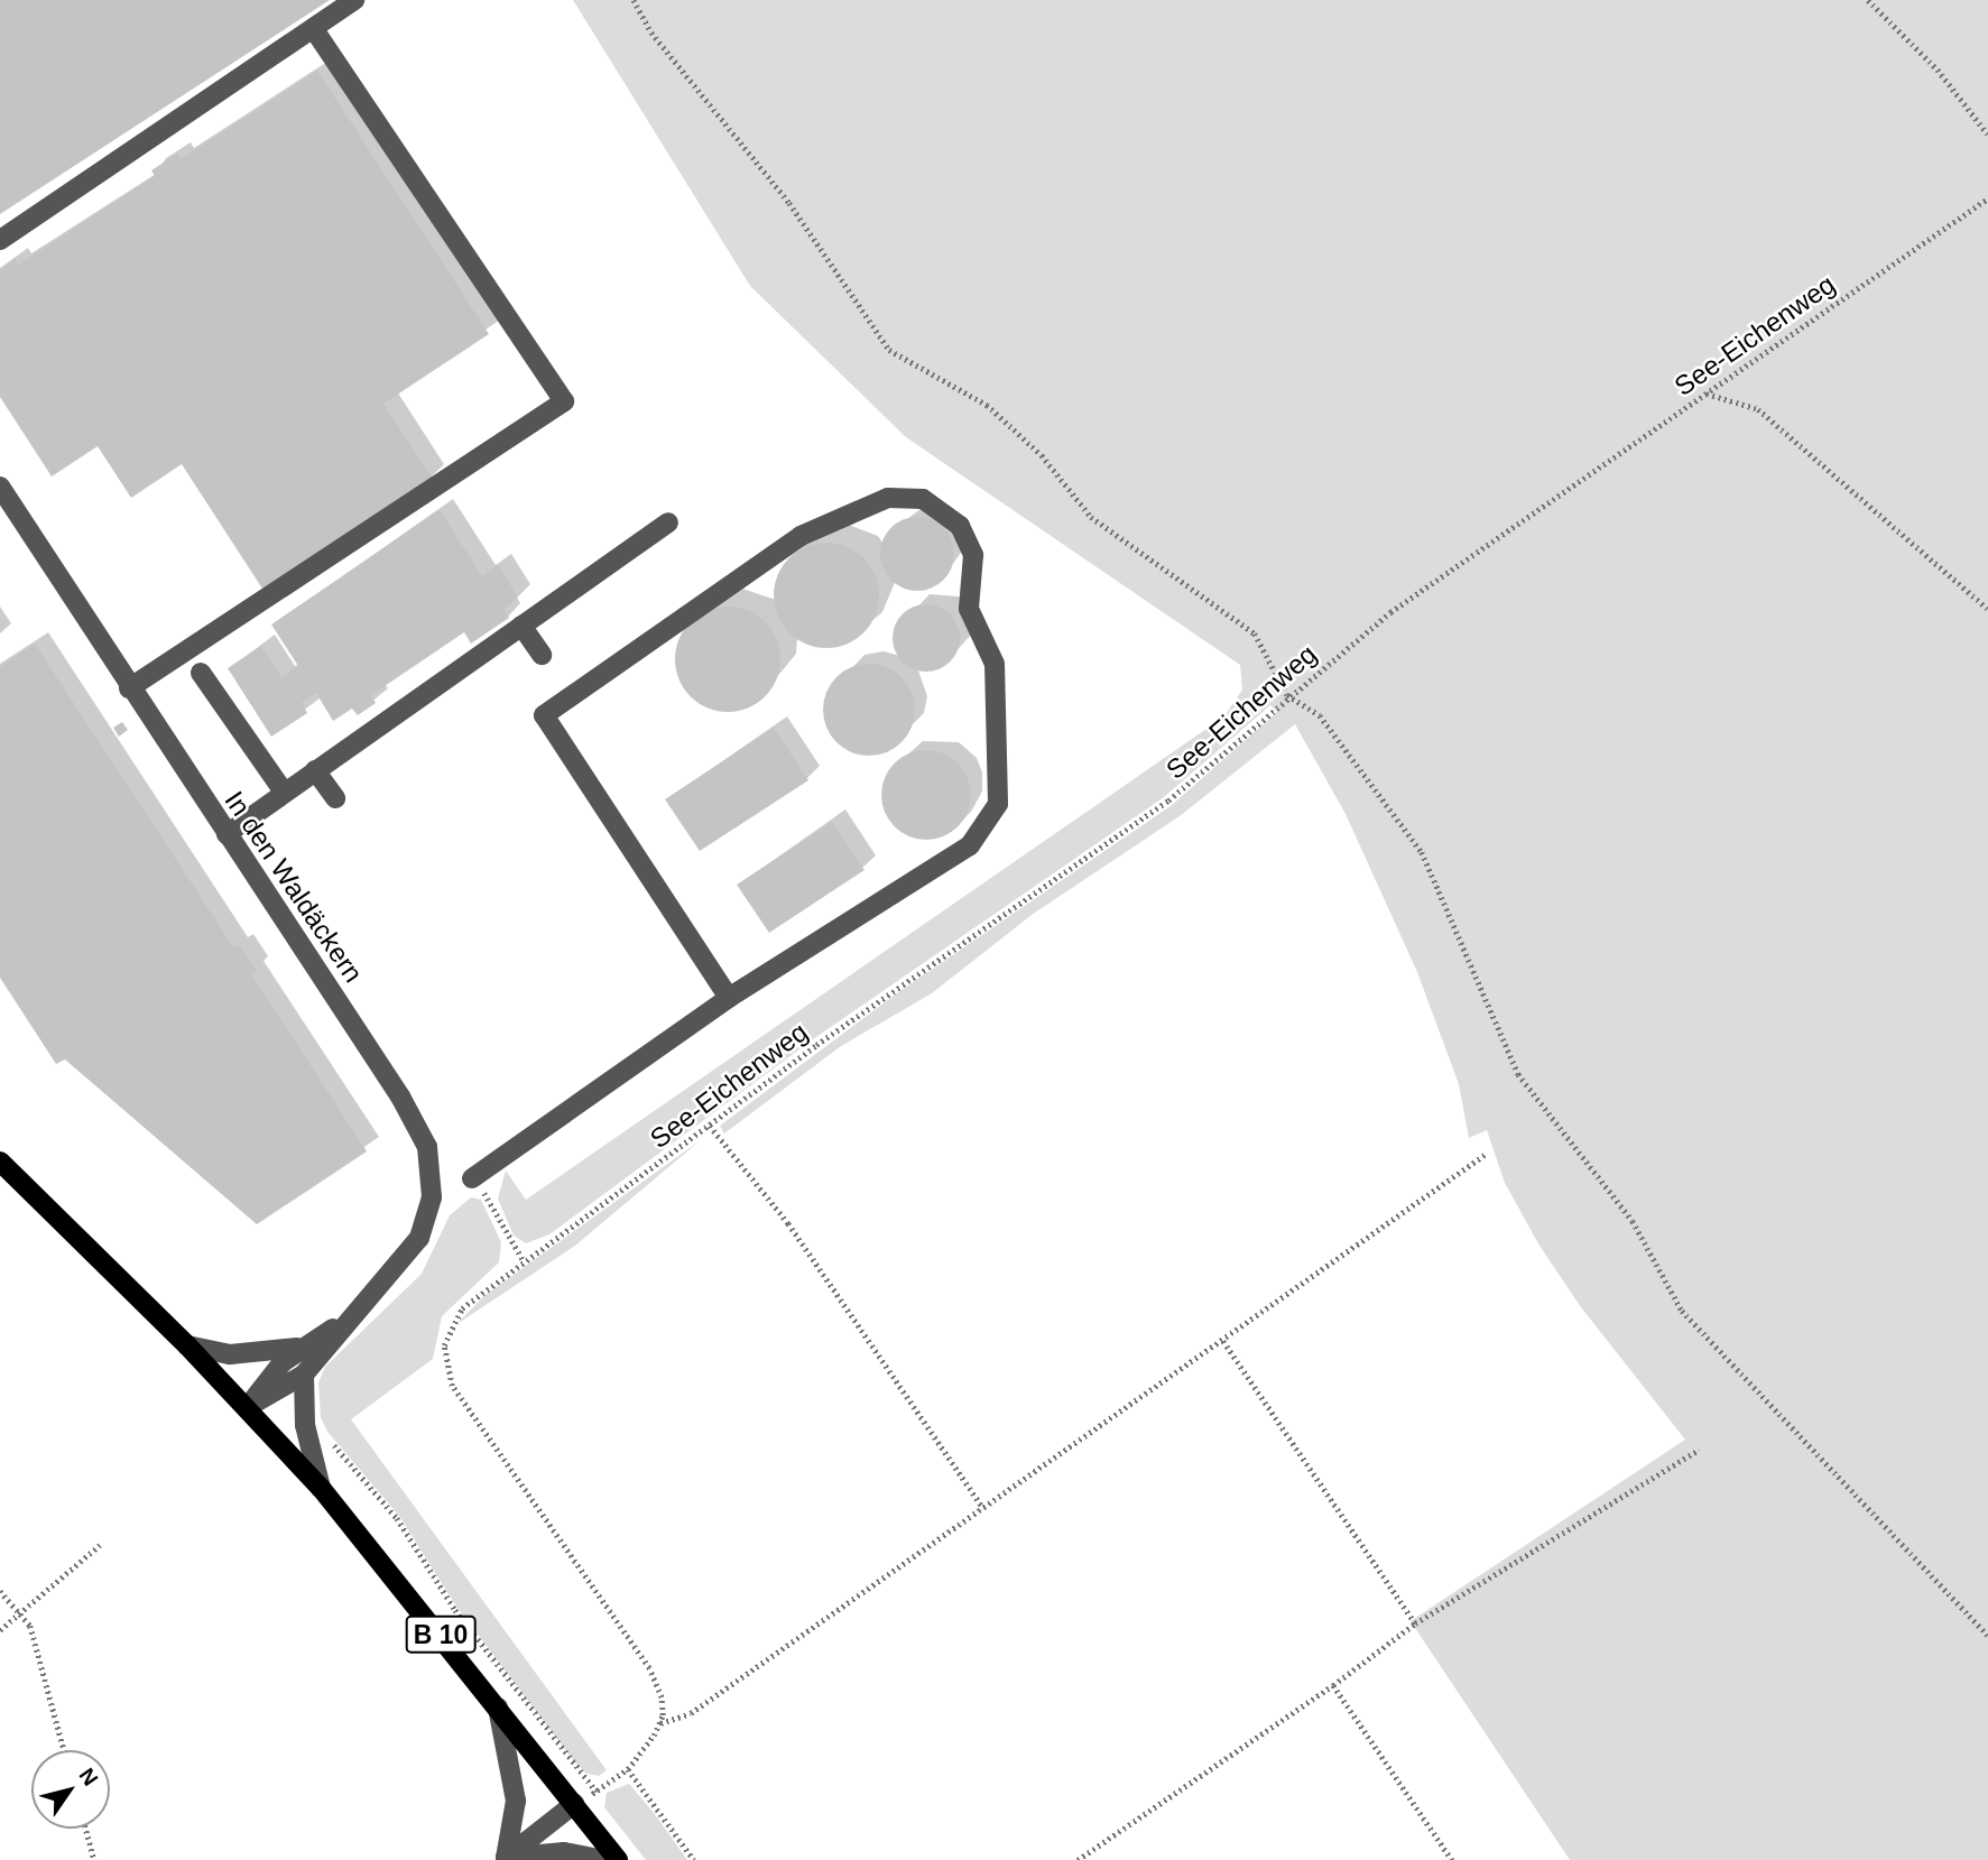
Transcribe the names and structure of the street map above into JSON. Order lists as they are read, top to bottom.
{
  "streets": {
    "main road": ["B 10"],
    "street": ["In den Waldäckern"],
    "path": ["See-Eichenweg"]
  },
  "crossings": [
    ["In den Waldäckern", "B 10"]
  ],
  "north": "top right"
}
